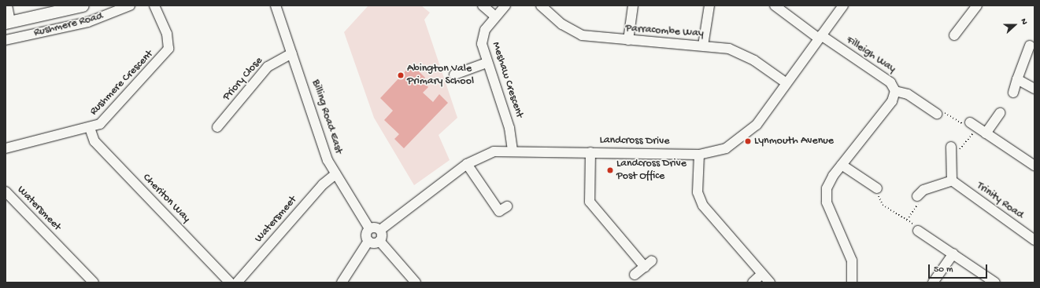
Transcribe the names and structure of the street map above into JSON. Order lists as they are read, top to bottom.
{
  "streets": {
    "main road": ["Rushmere Road"],
    "street": [
      "Parracombe Way",
      "Filleigh Way",
      "Priory Close",
      "Meshaw Crescent",
      "Rushmere Crescent",
      "Billing Road East",
      "Landcross Drive",
      "Cheriton Way",
      "Trinity Road",
      "Watersmeet"
    ]
  },
  "crossings": [
    ["Parracombe Way", "Landcross Drive"],
    ["Filleigh Way", "Landcross Drive"],
    ["Priory Close", "Billing Road East"],
    ["Meshaw Crescent", "Landcross Drive"],
    ["Rushmere Crescent", "Cheriton Way"],
    ["Billing Road East", "Landcross Drive"],
    ["Billing Road East", "Watersmeet"]
  ],
  "places": ["Abington Vale Primary School", "Lynmouth Avenue", "Landcross Drive Post Office"],
  "scale_bar": "50 m",
  "north": "right"
}
